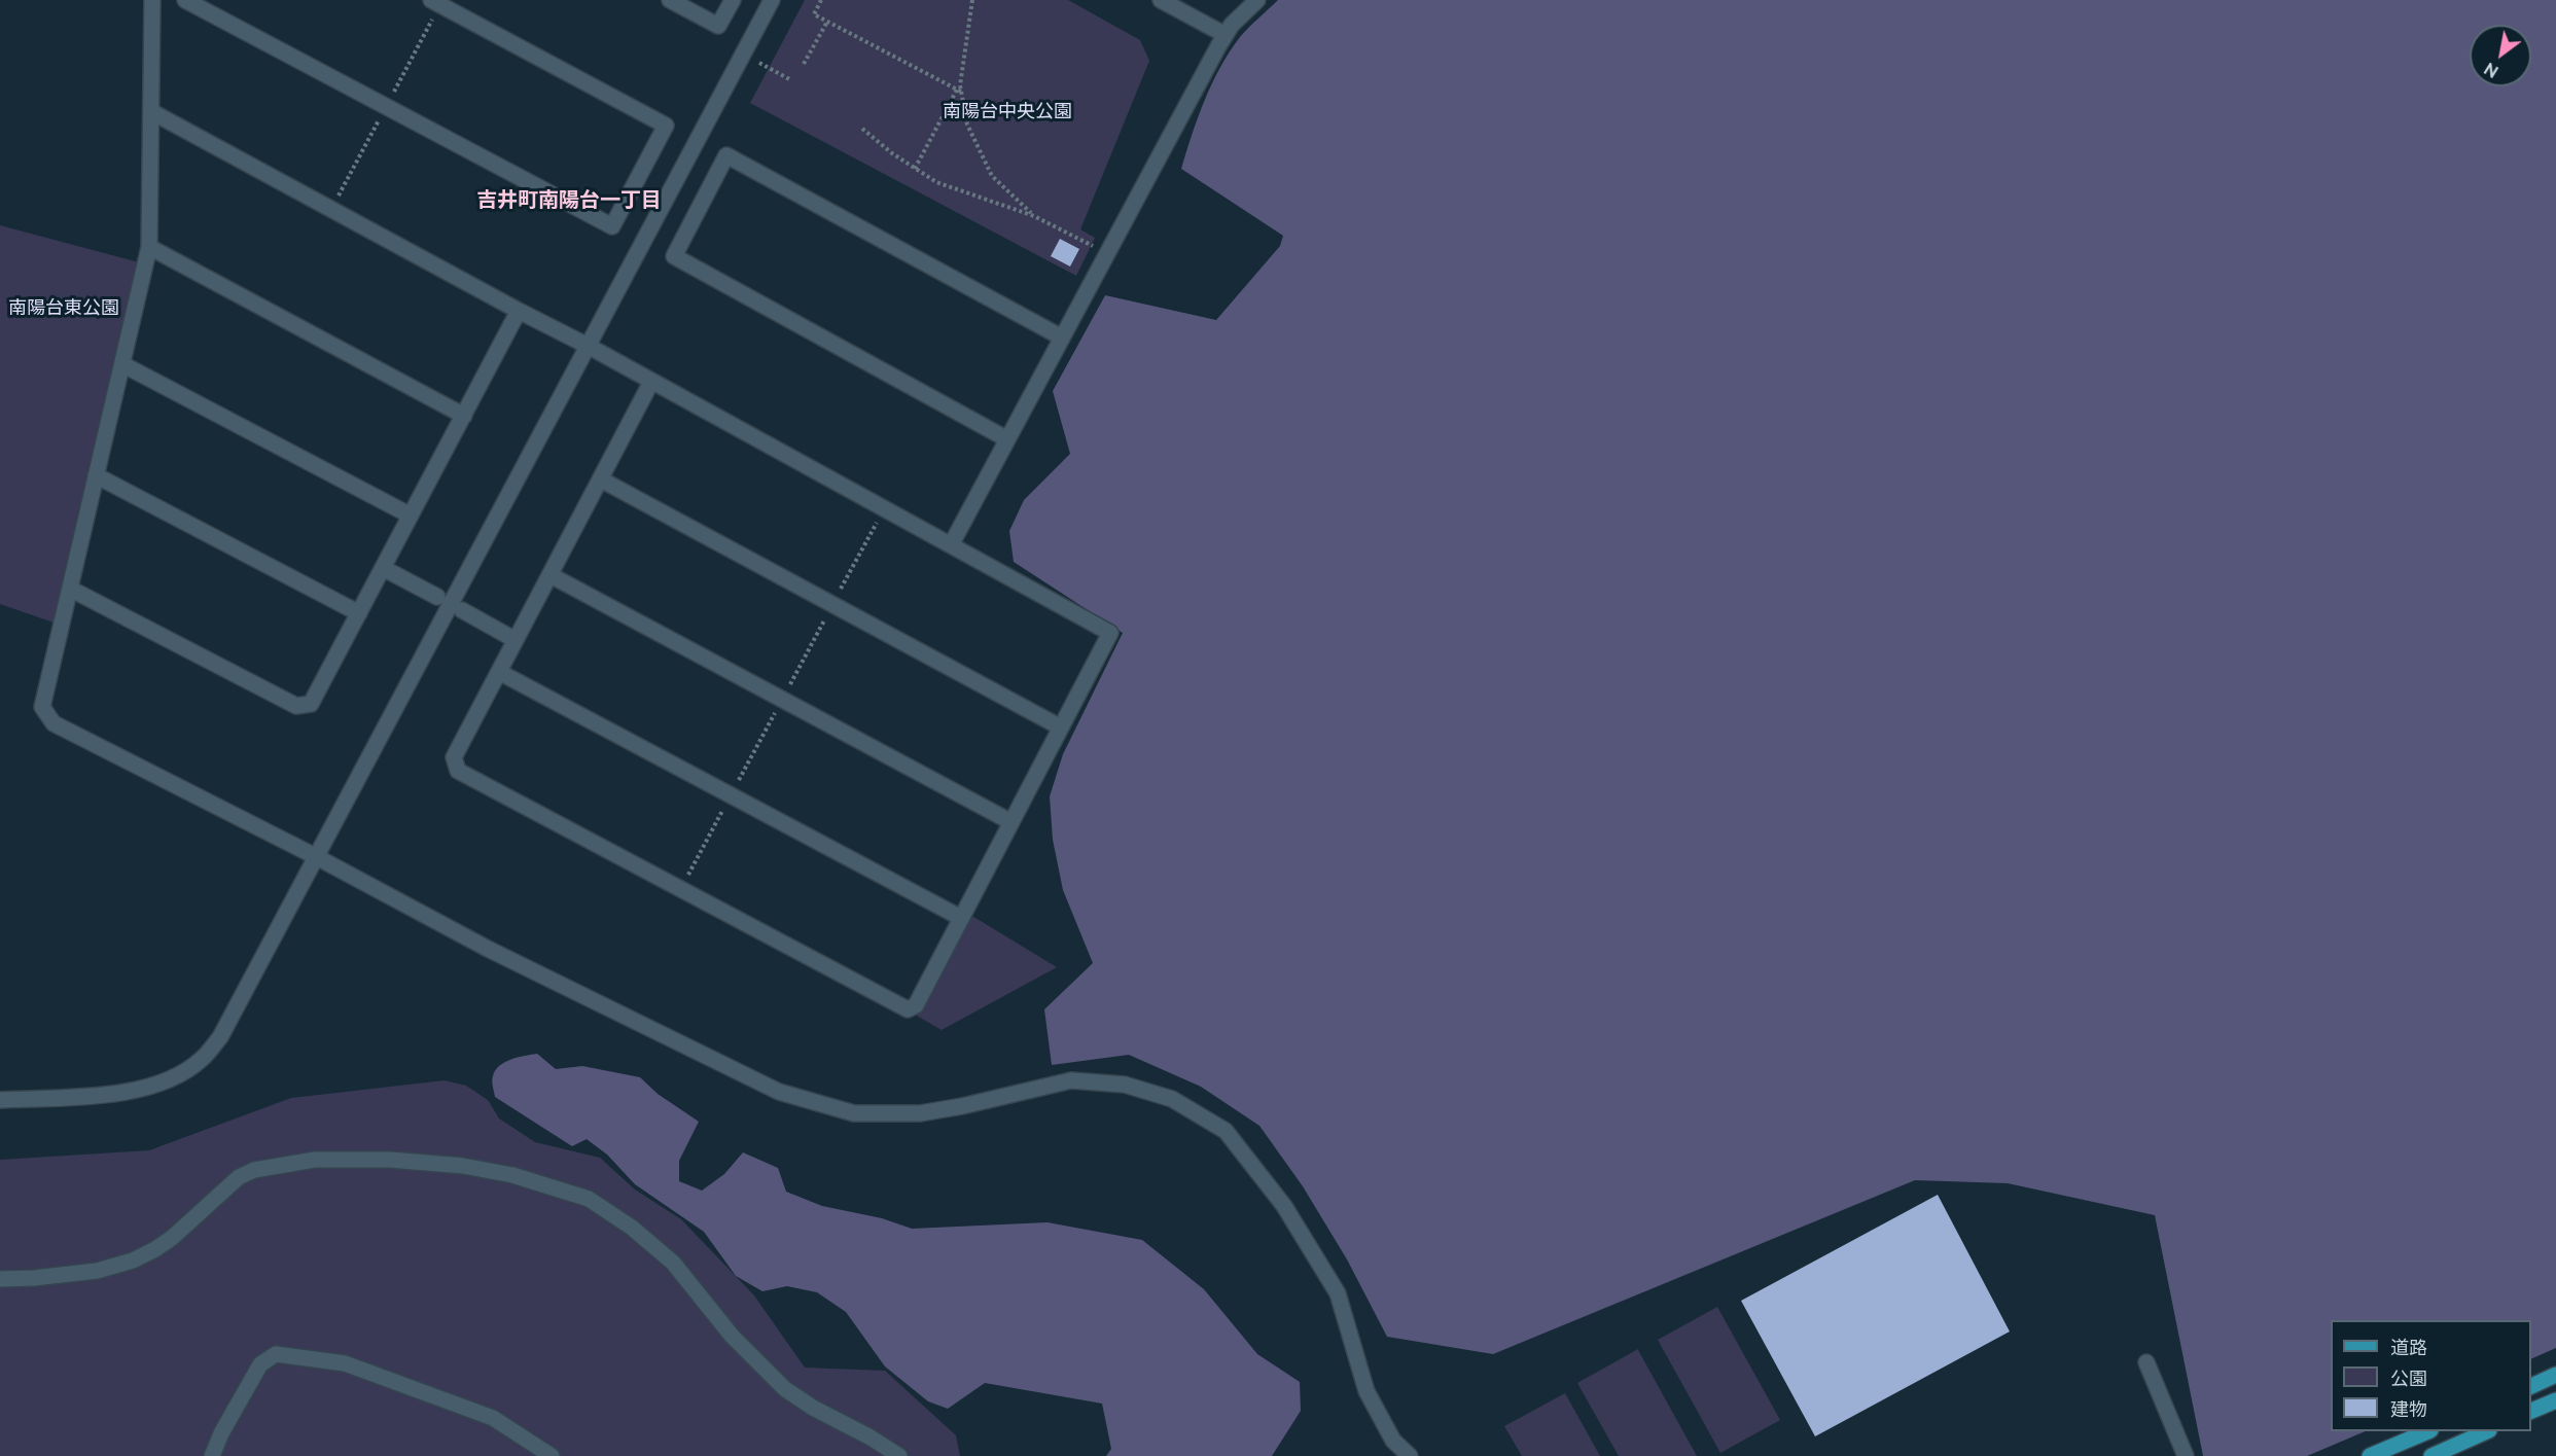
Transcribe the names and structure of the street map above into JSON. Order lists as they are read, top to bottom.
{
  "districts": ["吉井町南陽台一丁目"],
  "parks": ["南陽台中央公園", "南陽台東公園"],
  "legend": ["道路", "公園", "建物"],
  "north": "bottom left"
}
